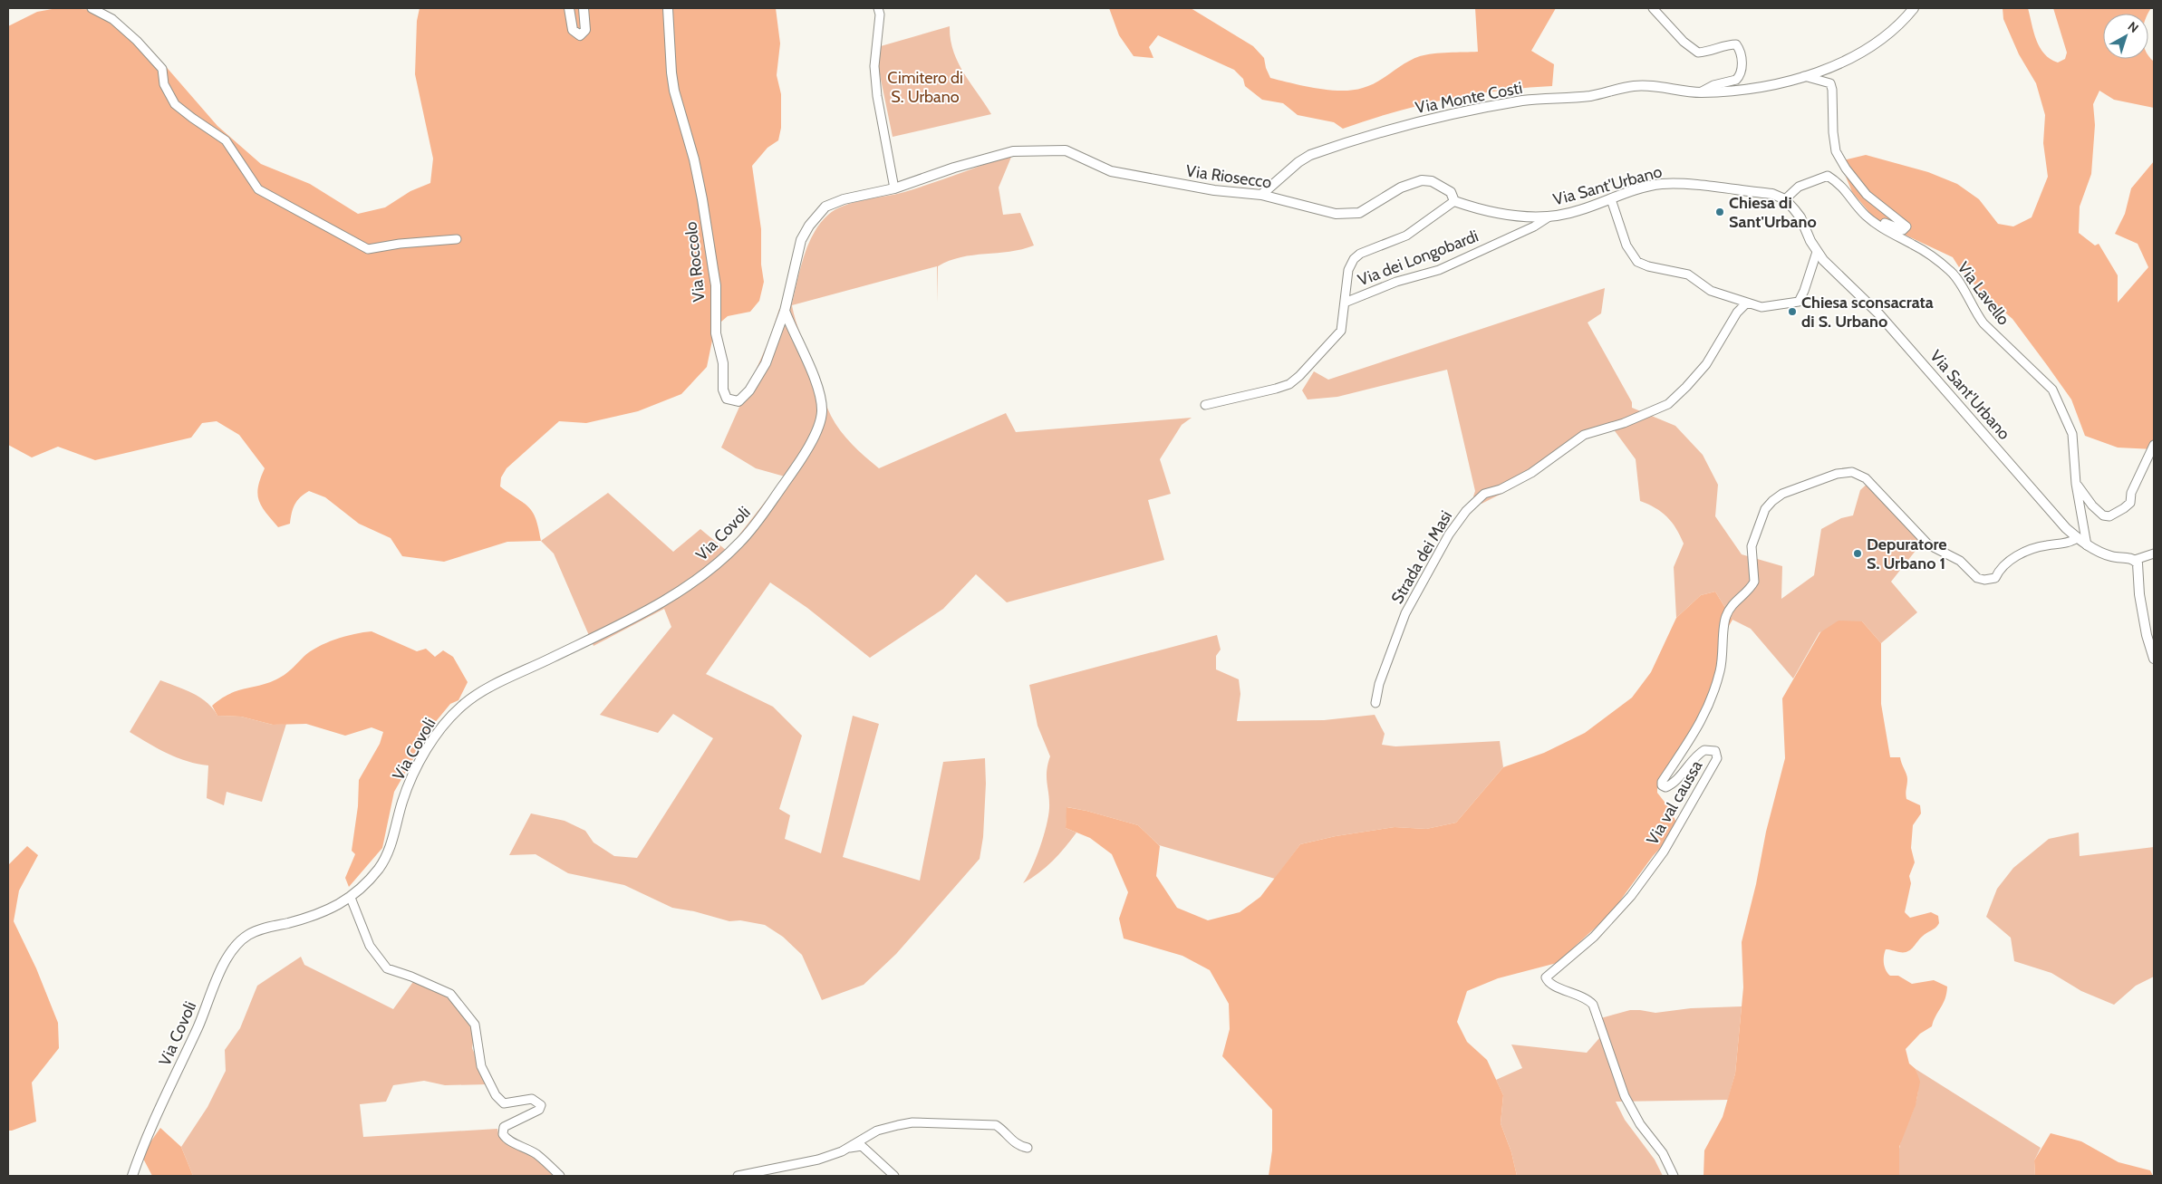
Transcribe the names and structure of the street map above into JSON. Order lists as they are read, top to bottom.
{
  "streets": {
    "street": [
      "Via Monte Costi",
      "Via Riosecco",
      "Via Sant'Urbano",
      "Via dei Longobardi",
      "Via Roccolo",
      "Via Lavello",
      "Via Covoli",
      "Strada dei Masi",
      "Via val caussa"
    ]
  },
  "crossings": [
    ["Via Monte Costi", "Via Riosecco"],
    ["Via Riosecco", "Via Sant'Urbano"],
    ["Via Riosecco", "Via dei Longobardi"],
    ["Via Riosecco", "Via Roccolo"],
    ["Via Riosecco", "Via Covoli"],
    ["Via Sant'Urbano", "Via dei Longobardi"],
    ["Via Sant'Urbano", "Via Lavello"],
    ["Via Sant'Urbano", "Via val caussa"],
    ["Via Roccolo", "Via Covoli"]
  ],
  "parks": ["Cimitero di S. Urbano"],
  "places": ["Chiesa di Sant'Urbano", "Chiesa sconsacrata di S. Urbano", "Depuratore S. Urbano 1"],
  "north": "top right"
}
